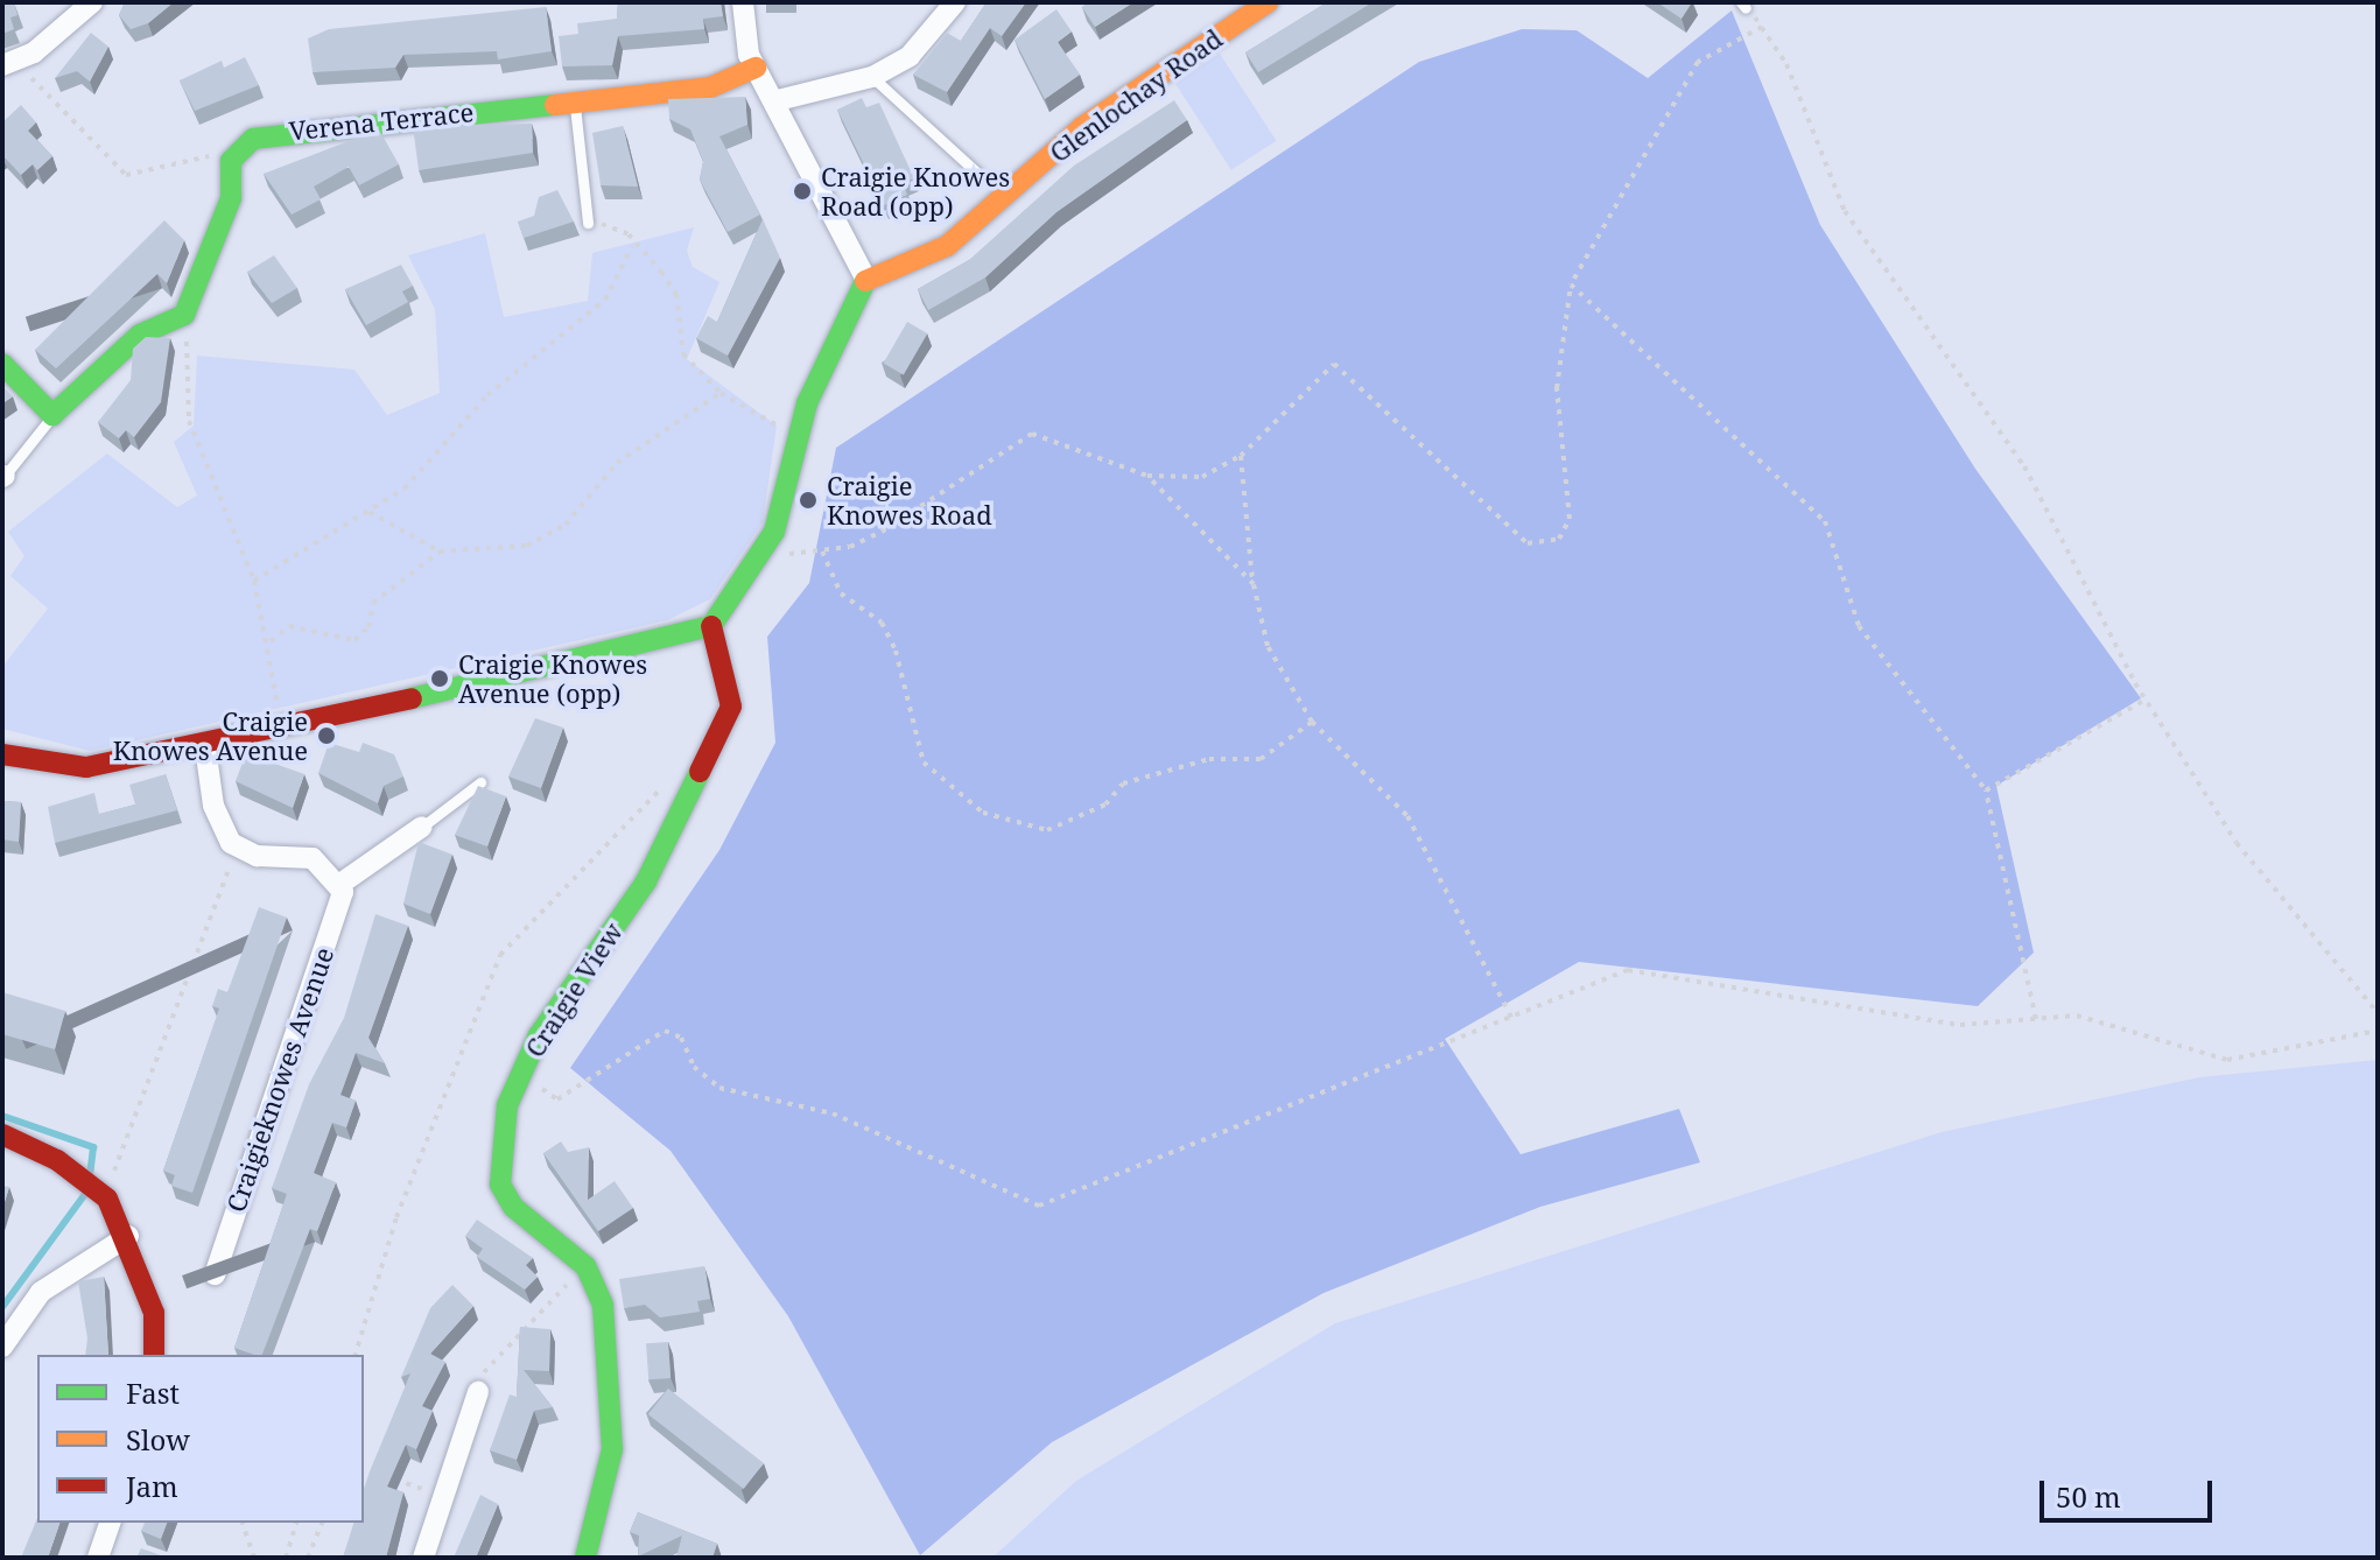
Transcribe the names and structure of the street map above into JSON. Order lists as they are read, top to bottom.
{
  "streets": {
    "street": [
      "Glenlochay Road",
      "Verena Terrace",
      "Craigie View",
      "Craigieknowes Avenue"
    ]
  },
  "places": [
    "Craigie Knowes Road (opp)",
    "Craigie Knowes Road",
    "Craigie Knowes Avenue (opp)",
    "Craigie Knowes Avenue"
  ],
  "legend": ["Fast", "Slow", "Jam"],
  "scale_bar": "50 m"
}
